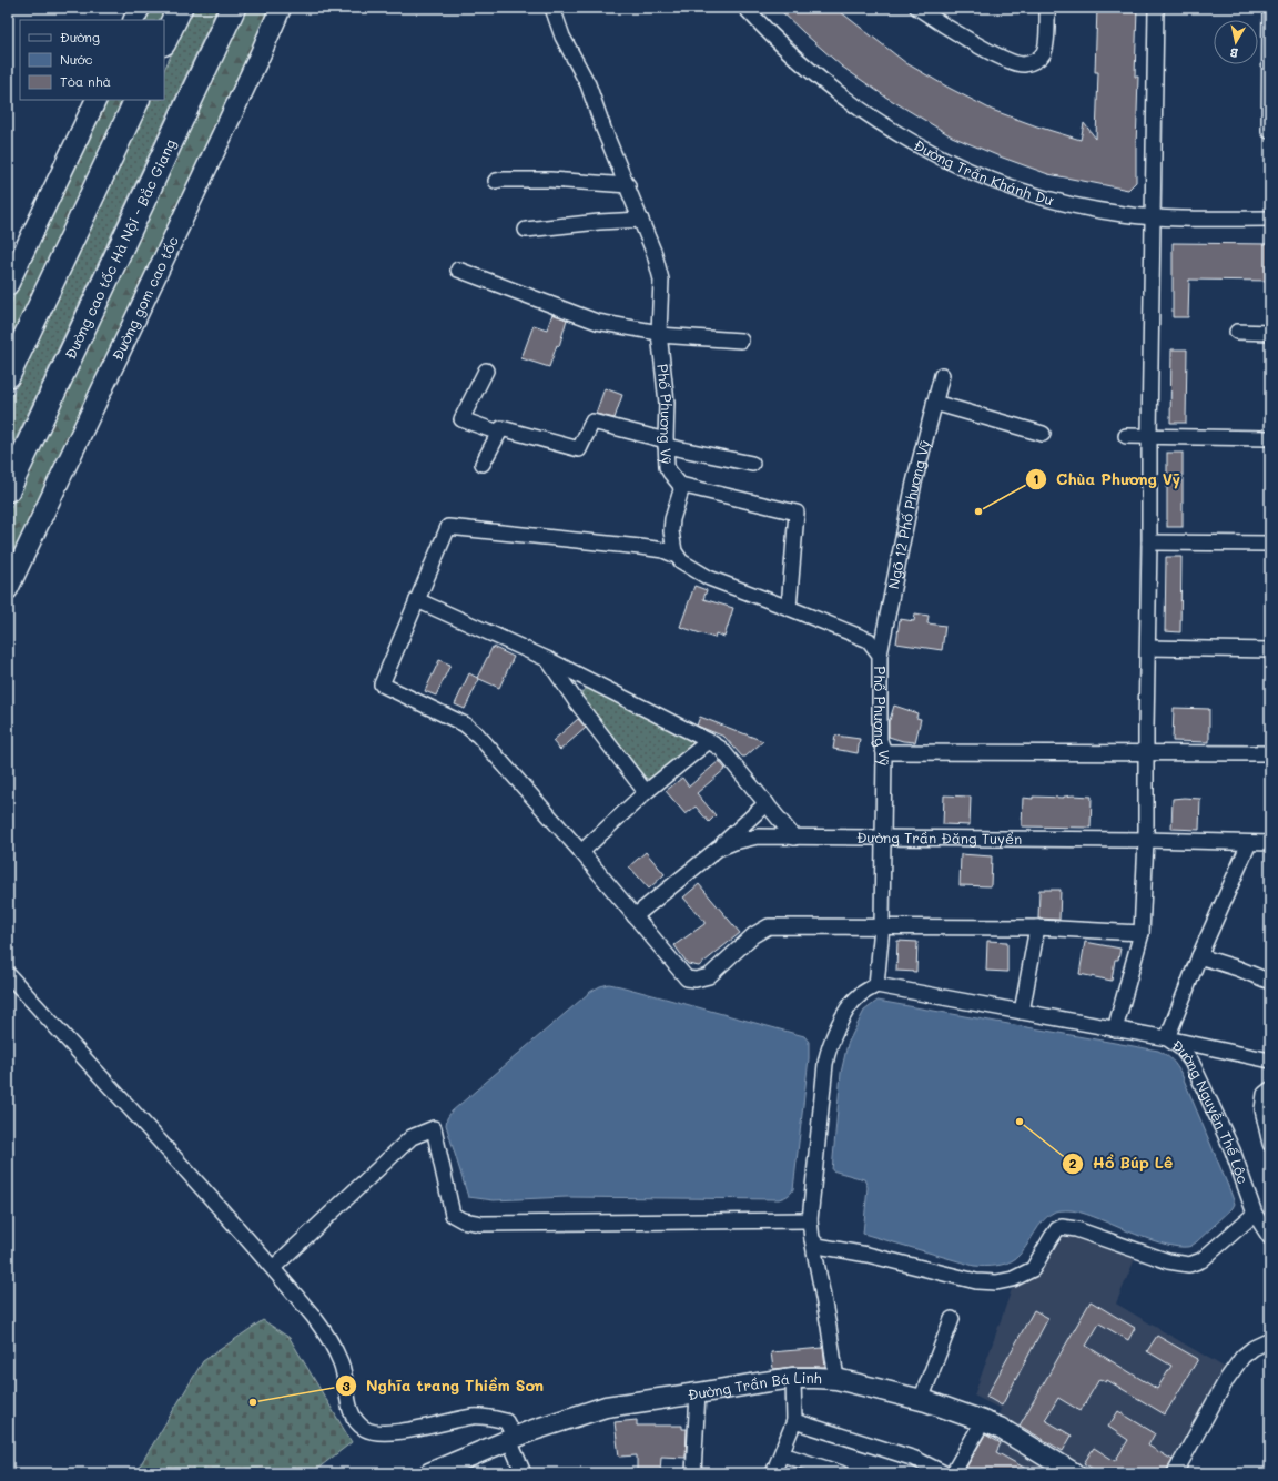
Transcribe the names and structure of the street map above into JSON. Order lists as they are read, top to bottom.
{
  "streets": {
    "highway": ["Đường cao tốc Hà Nội - Bắc Giang"],
    "main road": ["Đường gom cao tốc", "Đường Trần Bá Linh"],
    "street": [
      "Đường Trần Khánh Dư",
      "Phố Phương Vỹ",
      "Ngõ 12 Phố Phương Vỹ",
      "Đường Trần Đăng Tuyển",
      "Đường Nguyễn Thế Lộc"
    ]
  },
  "crossings": [
    ["Phố Phương Vỹ", "Ngõ 12 Phố Phương Vỹ"],
    ["Phố Phương Vỹ", "Đường Trần Đăng Tuyển"],
    ["Phố Phương Vỹ", "Đường Nguyễn Thế Lộc"]
  ],
  "places": ["Chùa Phương Vỹ", "Hồ Búp Lê", "Nghĩa trang Thiềm Sơn"],
  "legend": ["Đường", "Nước", "Tòa nhà"],
  "north": "bottom"
}
